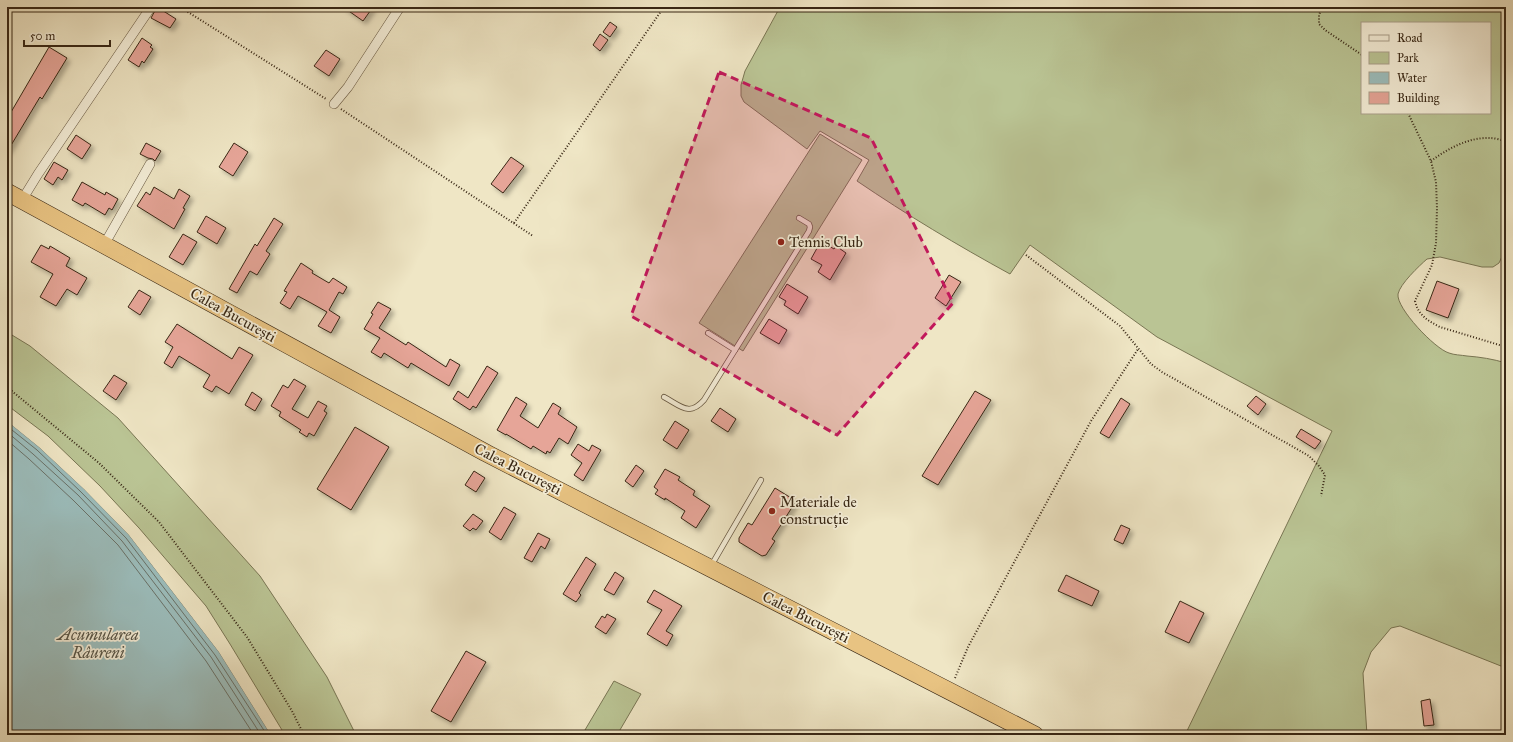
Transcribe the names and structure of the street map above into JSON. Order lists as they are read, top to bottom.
{
  "streets": {
    "highway": ["Calea București"]
  },
  "water": ["Acumularea Râureni"],
  "places": ["Tennis Club", "Materiale de construcție"],
  "legend": [
    "Road",
    "Park",
    "Water",
    "Building"
  ],
  "scale_bar": "50 m"
}
